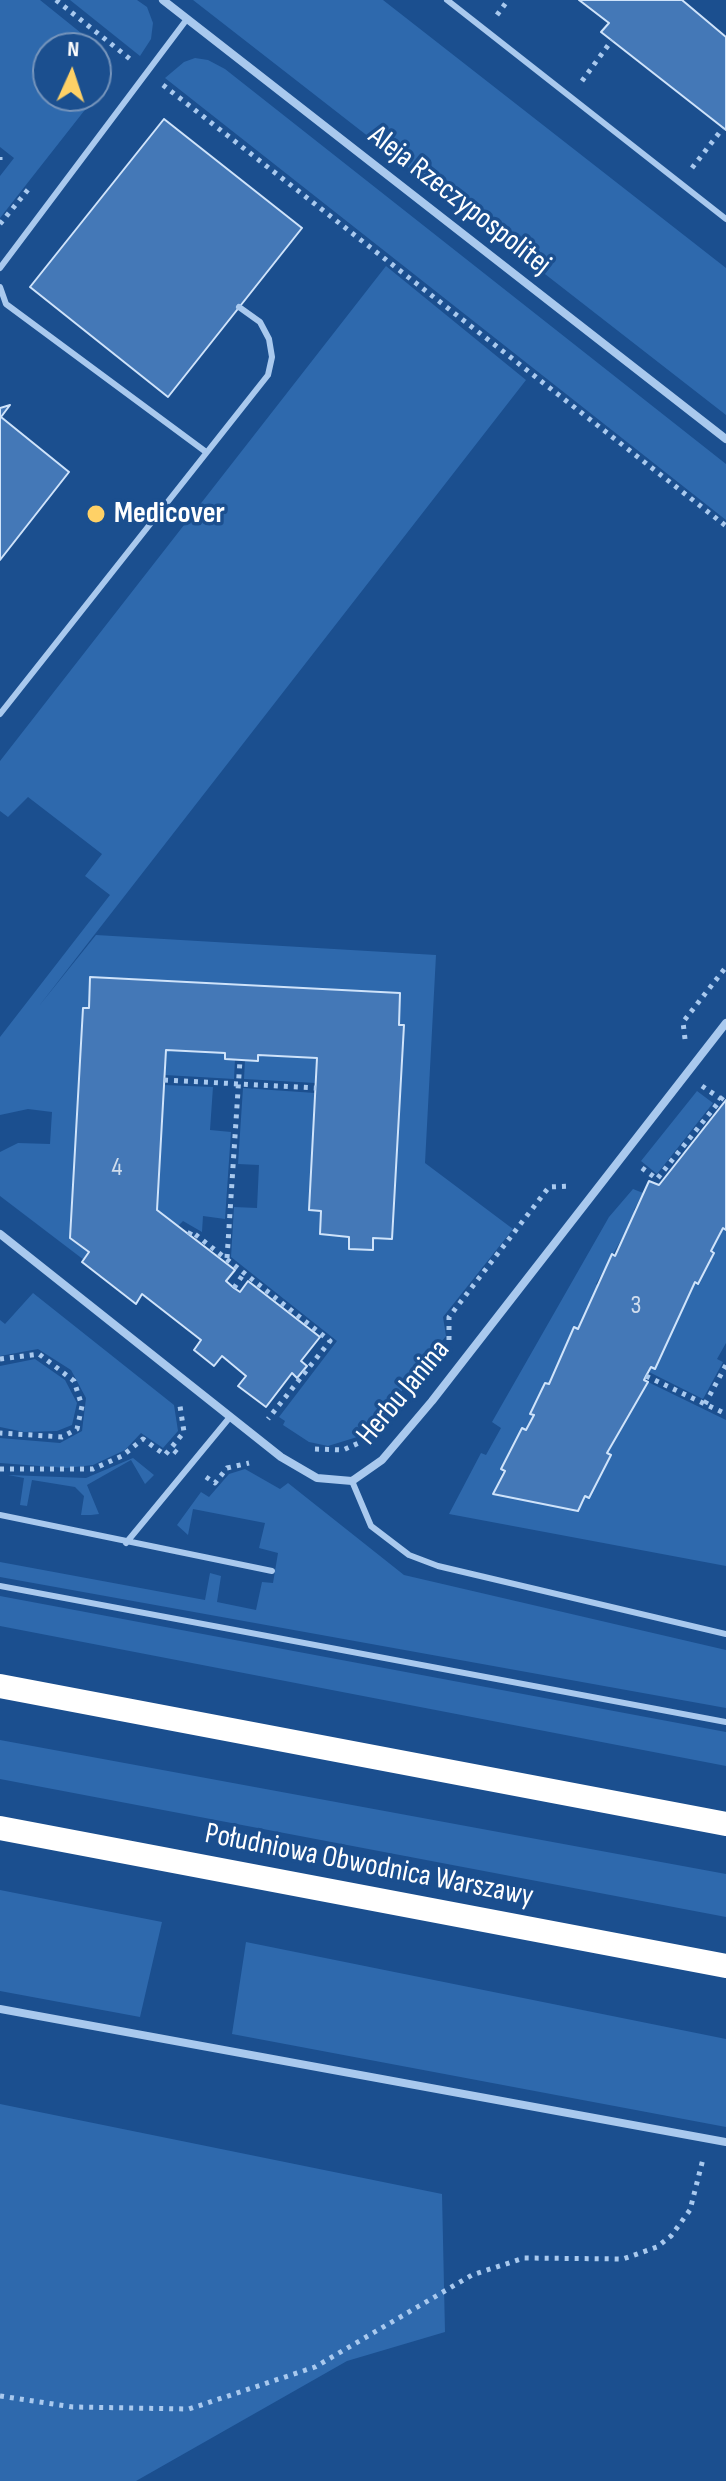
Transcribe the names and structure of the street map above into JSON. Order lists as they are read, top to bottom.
{
  "streets": {
    "highway": ["Południowa Obwodnica Warszawy"],
    "street": ["Aleja Rzeczypospolitej", "Herbu Janina"]
  },
  "places": ["Medicover"],
  "house_numbers": ["4", "3"],
  "north": "top"
}
